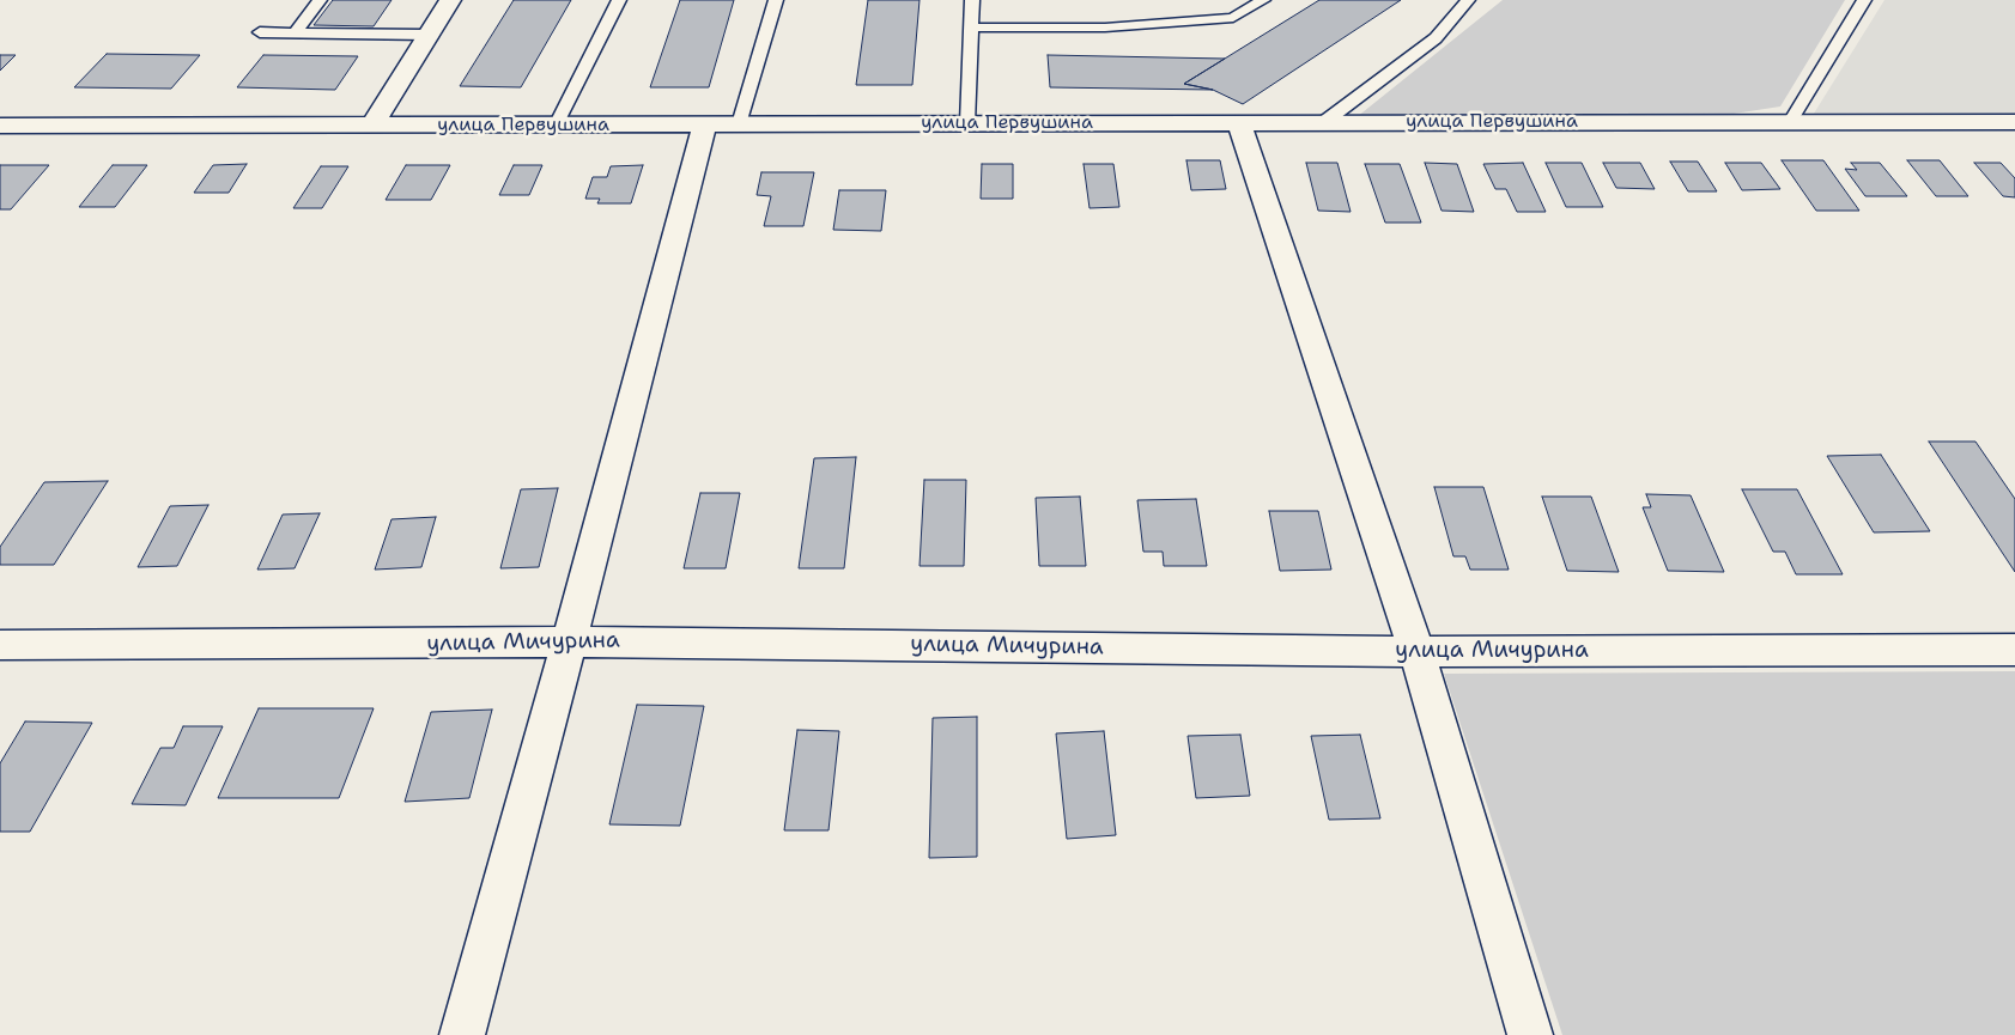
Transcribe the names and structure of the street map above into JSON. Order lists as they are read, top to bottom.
{
  "streets": {
    "street": ["улица Первушина", "улица Мичурина"]
  }
}
